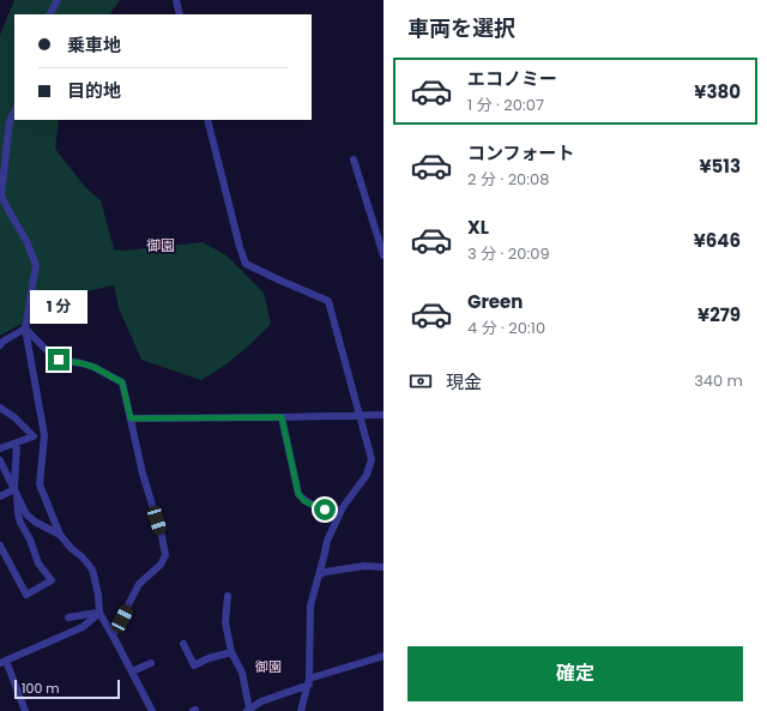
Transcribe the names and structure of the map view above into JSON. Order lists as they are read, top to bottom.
{
  "districts": ["御園", "御園"],
  "scale_bar": "100 m",
  "page": {
    "heading": "車両を選択",
    "banner": ["乗車地", "目的地"],
    "list": [
      {
        "name": "エコノミー",
        "note": "1 分 · 20:07",
        "value": "¥380"
      },
      {
        "name": "コンフォート",
        "note": "2 分 · 20:08",
        "value": "¥513"
      },
      {
        "name": "XL",
        "note": "3 分 · 20:09",
        "value": "¥646"
      },
      {
        "name": "Green",
        "note": "4 分 · 20:10",
        "value": "¥279"
      }
    ],
    "bubble": "1 分",
    "pay": ["現金", "340 m"],
    "buttons": "確定",
    "scale": "100 m"
  }
}
